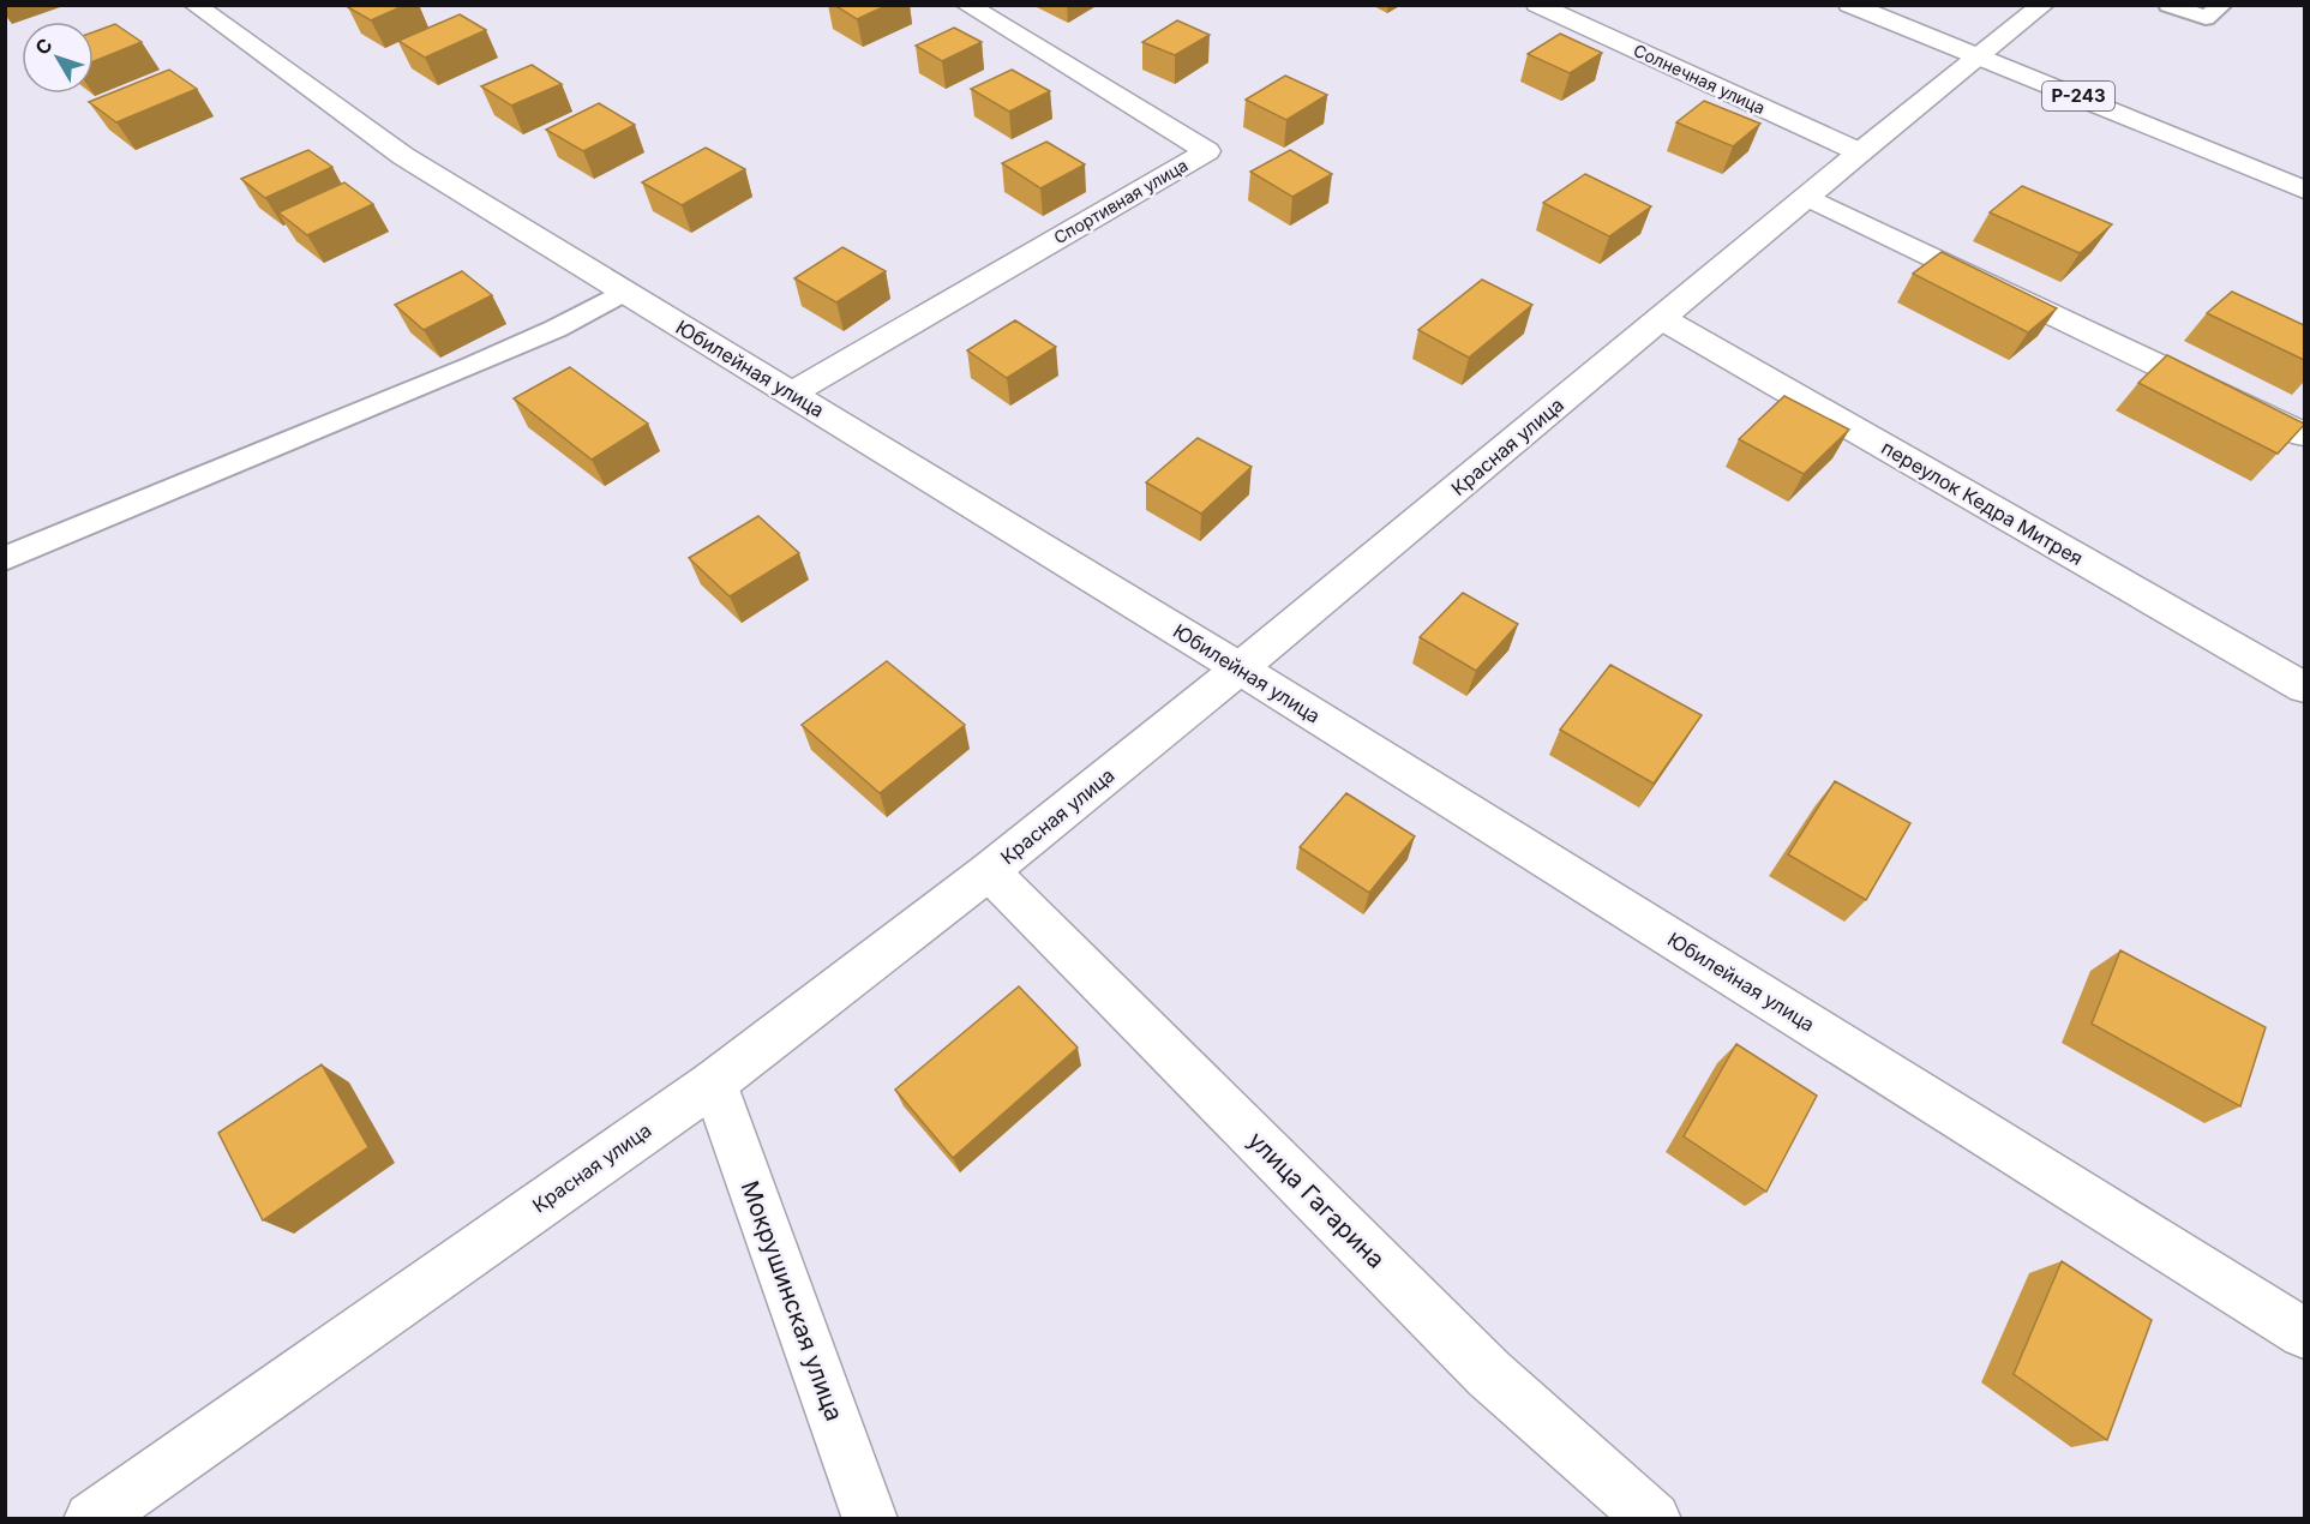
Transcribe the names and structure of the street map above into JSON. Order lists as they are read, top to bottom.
{
  "streets": {
    "main road": [
      "Солнечная улица",
      "Р-243",
      "Спортивная улица",
      "Юбилейная улица",
      "Красная улица",
      "переулок Кедра Митрея",
      "улица Гагарина",
      "Мокрушинская улица"
    ]
  },
  "crossings": [
    ["Солнечная улица", "Красная улица"],
    ["Р-243", "Красная улица"],
    ["Спортивная улица", "Юбилейная улица"],
    ["Юбилейная улица", "Красная улица"],
    ["Красная улица", "переулок Кедра Митрея"],
    ["Красная улица", "улица Гагарина"],
    ["Красная улица", "Мокрушинская улица"]
  ],
  "north": "top left"
}
